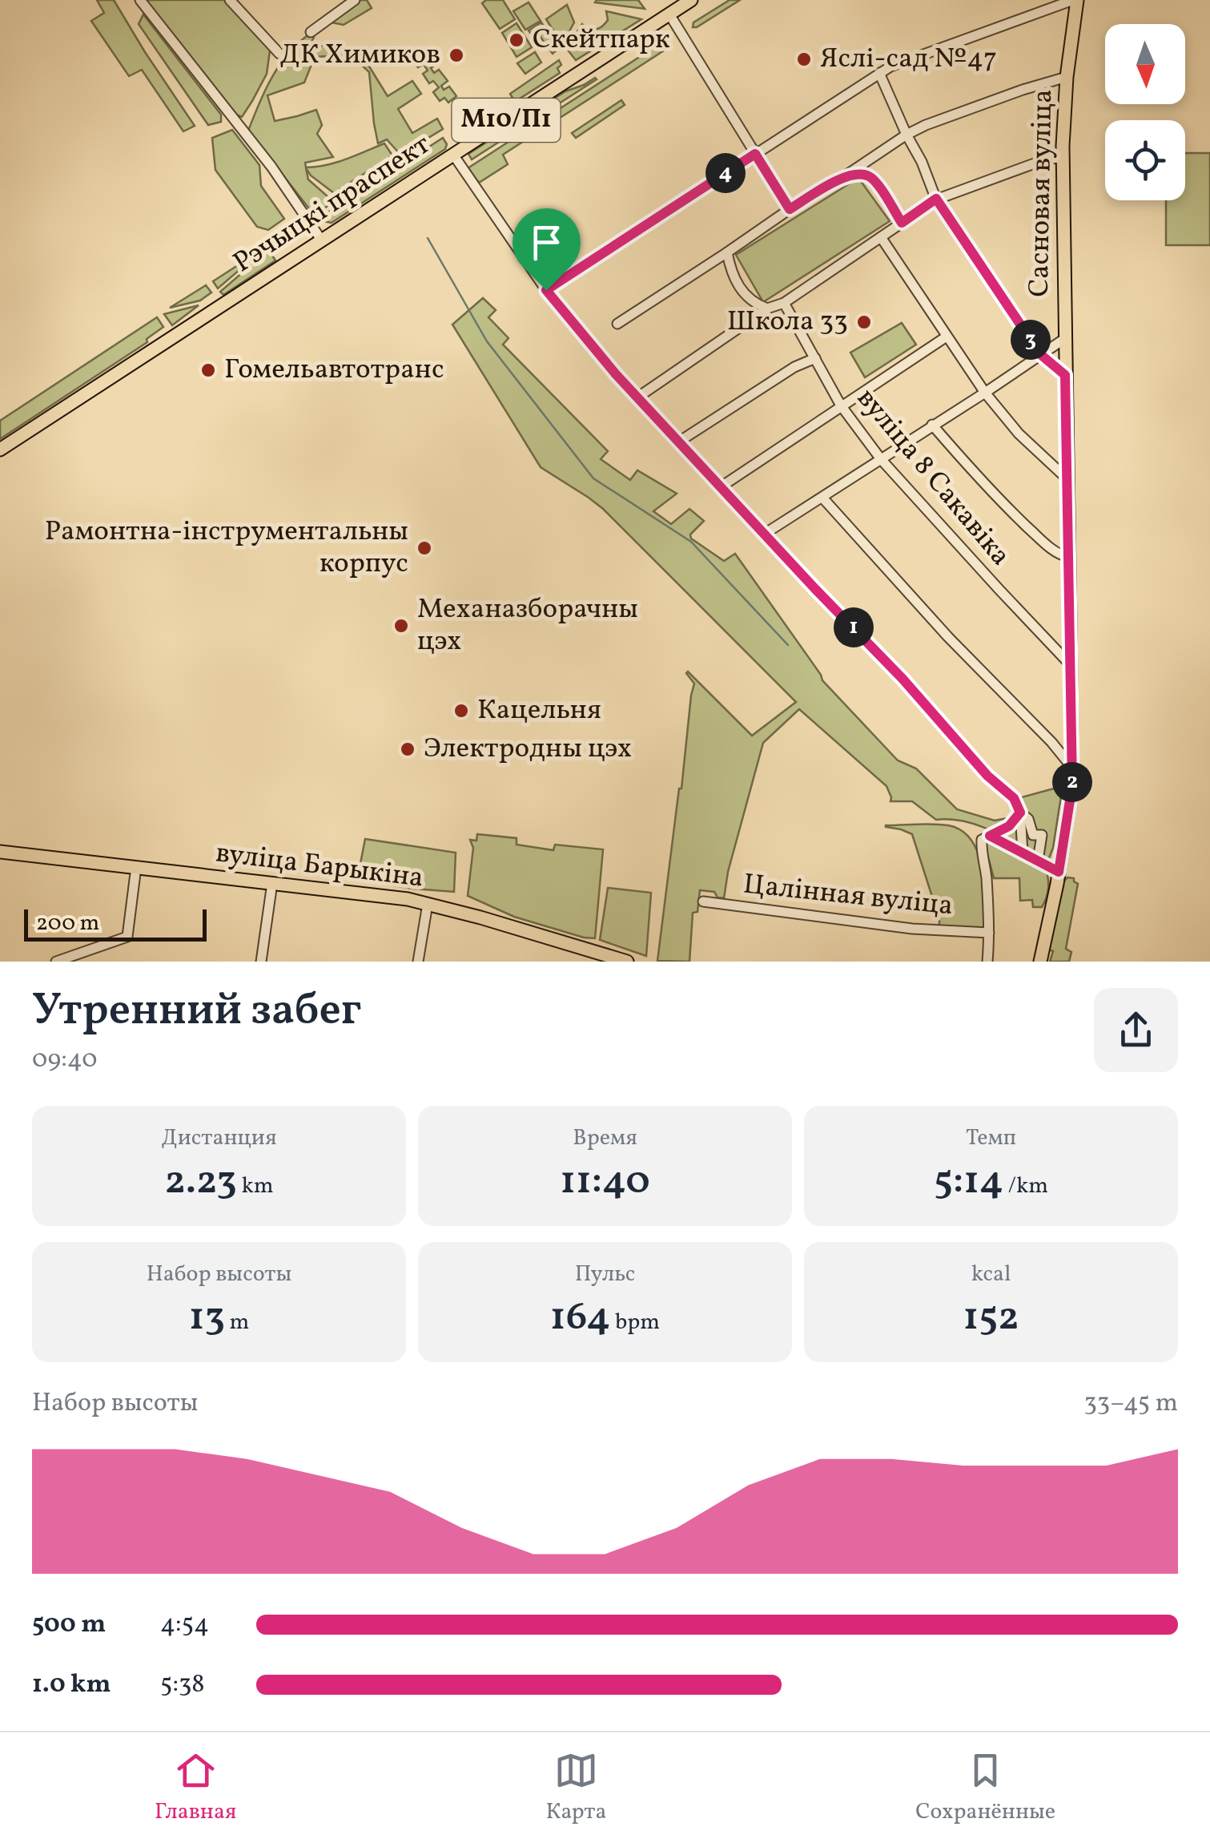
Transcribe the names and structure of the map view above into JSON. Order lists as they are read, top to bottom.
{
  "streets": {
    "main road": [
      "М10/П1",
      "Сасновая вуліца",
      "Рэчыцкі праспект",
      "вуліца Барыкіна"
    ],
    "street": ["вуліца 8 Сакавіка", "Цалінная вуліца"]
  },
  "crossings": [
    ["Сасновая вуліца", "вуліца 8 Сакавіка"]
  ],
  "places": [
    "Скейтпарк",
    "ДК Химиков",
    "Яслі-сад №47",
    "Школа 33",
    "Гомельавтотранс",
    "Рамонтна-інструментальны корпус",
    "Механазборачны цэх",
    "Кацельня",
    "Электродны цэх"
  ],
  "scale_bar": "200 m",
  "north": "bottom",
  "page": {
    "pins": [
      "4",
      "3",
      "1",
      "2"
    ],
    "scale": "200 m",
    "heading": ["Утренний забег", "09:40"],
    "stats": [
      ["Дистанция", "2.23 km"],
      ["Время", "11:40"],
      ["Темп", "5:14 /km"],
      ["Набор высоты", "13 m"],
      ["Пульс", "164 bpm"],
      ["kcal", "152"]
    ],
    "chart": ["Набор высоты", "33–45 m"],
    "list": [
      {
        "name": "500 m",
        "note": "4:54"
      },
      {
        "name": "1.0 km",
        "note": "5:38"
      }
    ],
    "tabs": ["Главная", "Карта", "Сохранённые"]
  }
}
